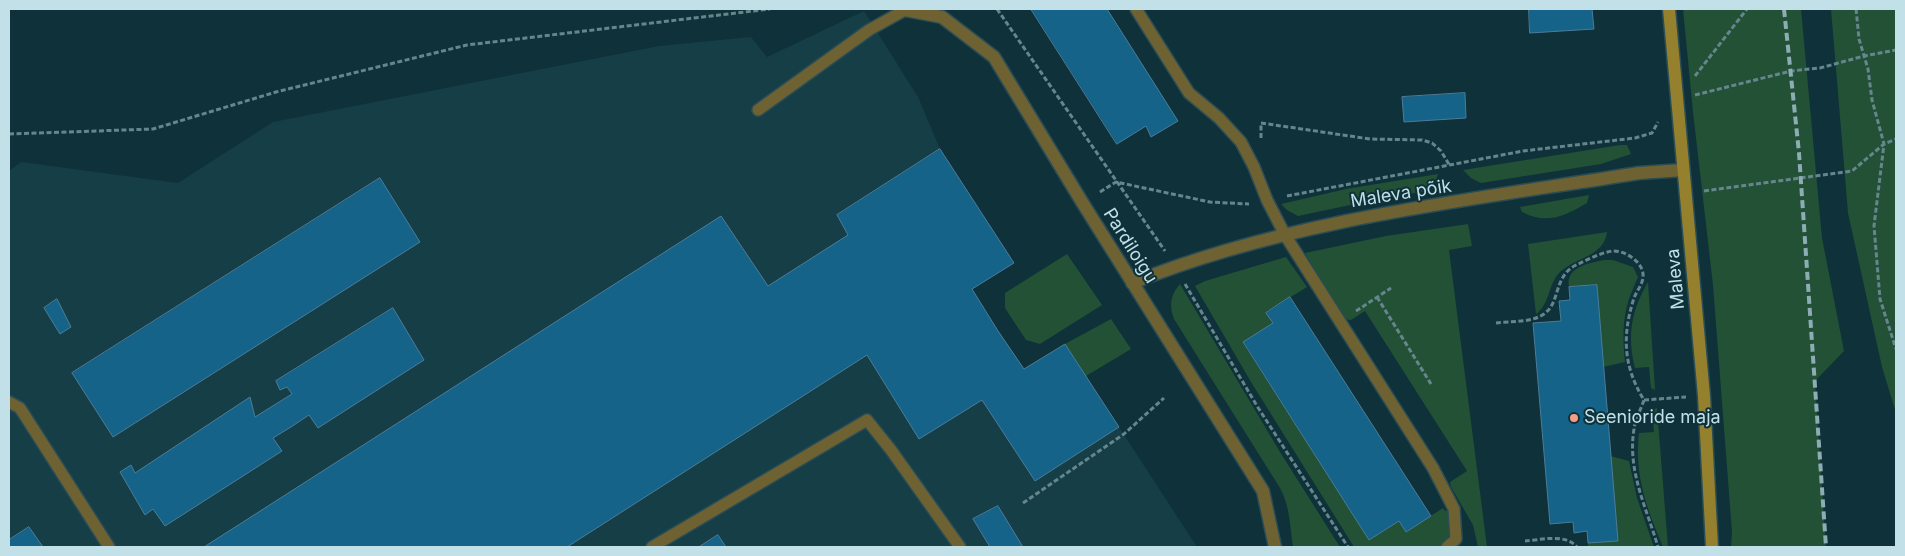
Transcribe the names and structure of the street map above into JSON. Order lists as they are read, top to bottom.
{
  "streets": {
    "street": ["Maleva põik", "Pardiloigu", "Maleva"]
  },
  "crossings": [
    ["Maleva põik", "Pardiloigu"],
    ["Maleva põik", "Maleva"]
  ],
  "places": ["Seenioride maja"]
}
